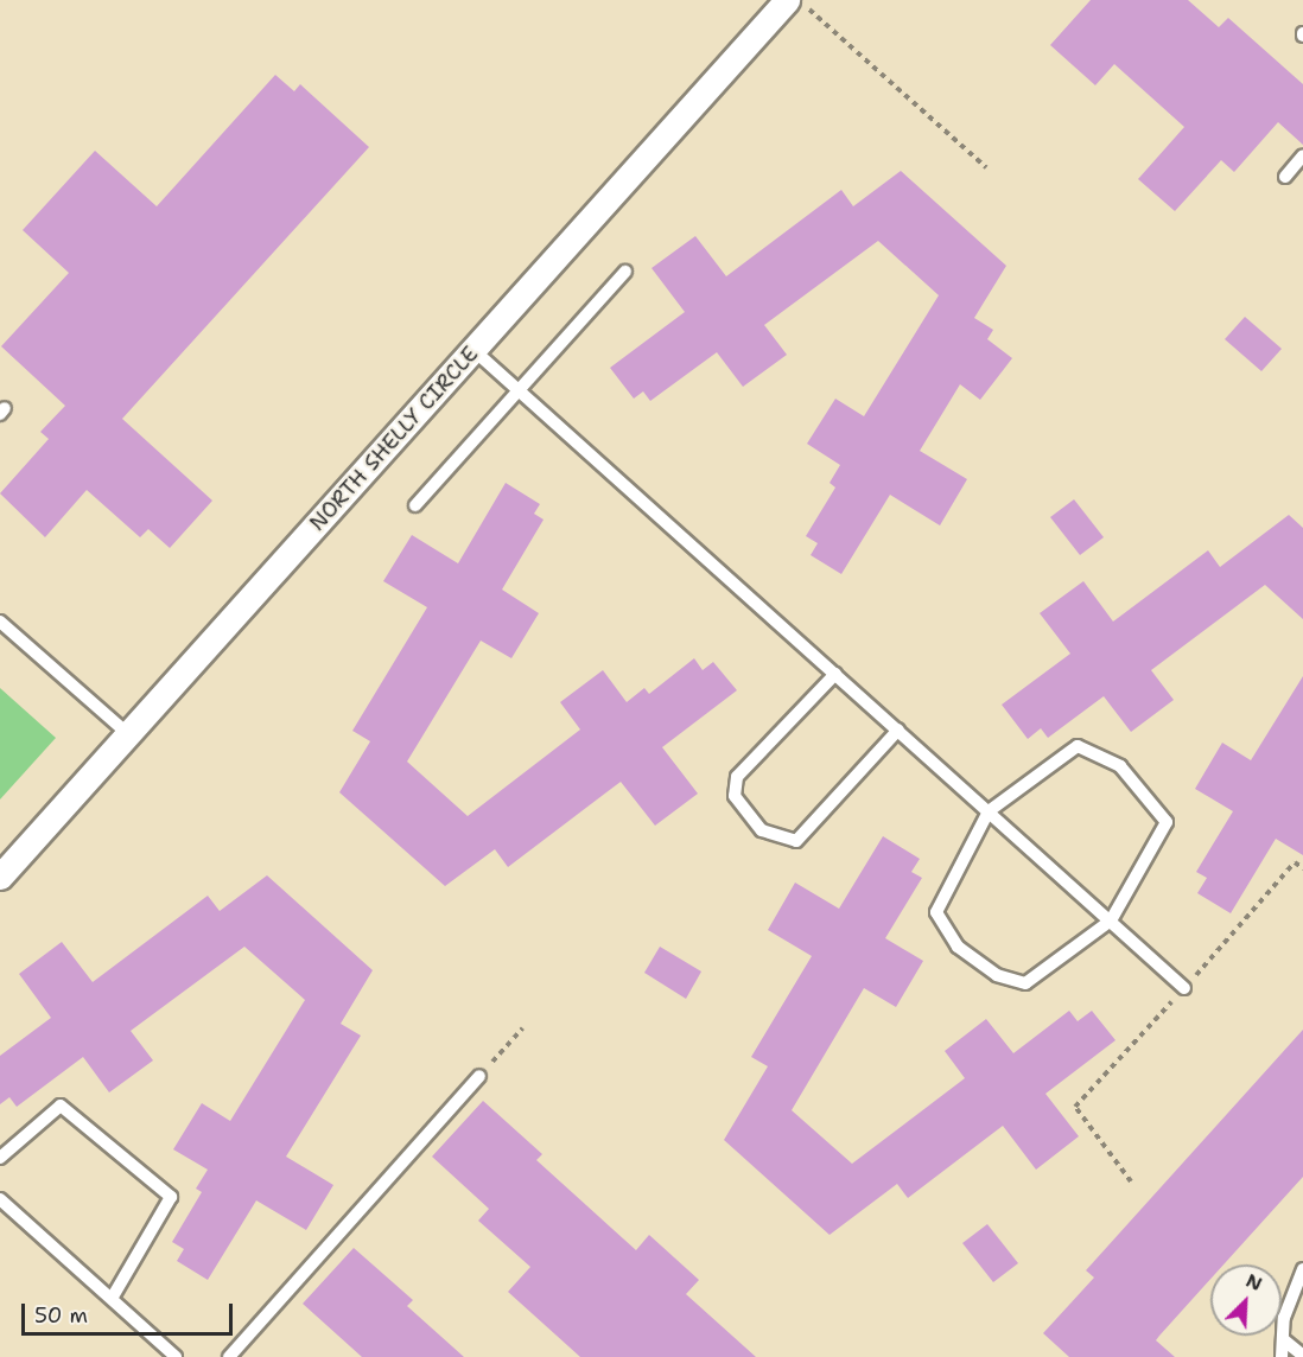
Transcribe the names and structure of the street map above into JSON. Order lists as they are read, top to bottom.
{
  "streets": {
    "street": ["NORTH SHELLY CIRCLE"]
  },
  "scale_bar": "50 m",
  "north": "top right"
}
